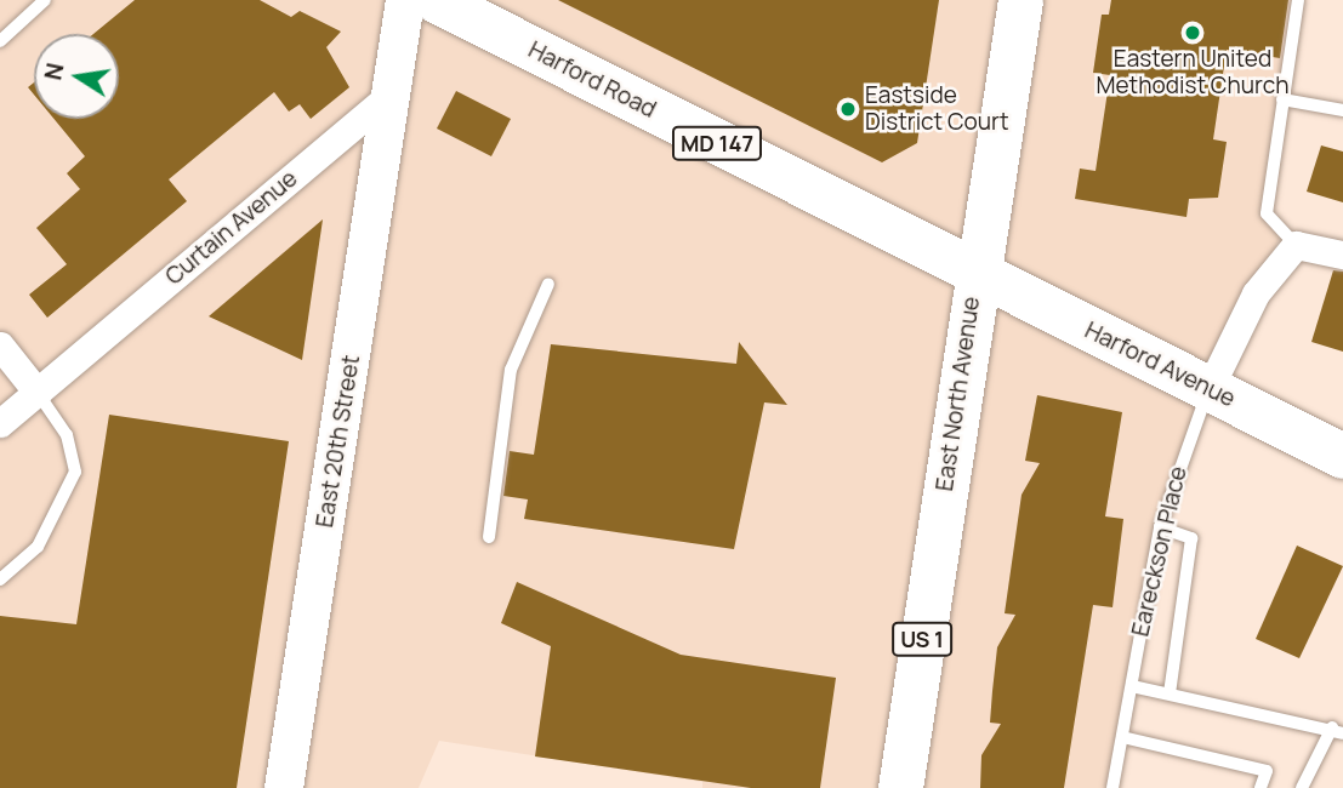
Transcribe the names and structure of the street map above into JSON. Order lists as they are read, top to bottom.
{
  "streets": {
    "main road": [
      "Harford Road",
      "MD 147",
      "Harford Avenue",
      "East North Avenue",
      "US 1"
    ],
    "street": ["Curtain Avenue", "East 20th Street", "Eareckson Place"]
  },
  "crossings": [
    ["Harford Road", "Harford Avenue"],
    ["Harford Road", "East North Avenue"],
    ["Curtain Avenue", "East 20th Street"],
    ["Harford Avenue", "East North Avenue"],
    ["Harford Avenue", "Eareckson Place"]
  ],
  "places": ["Eastern United Methodist Church", "Eastside District Court"],
  "north": "left"
}
